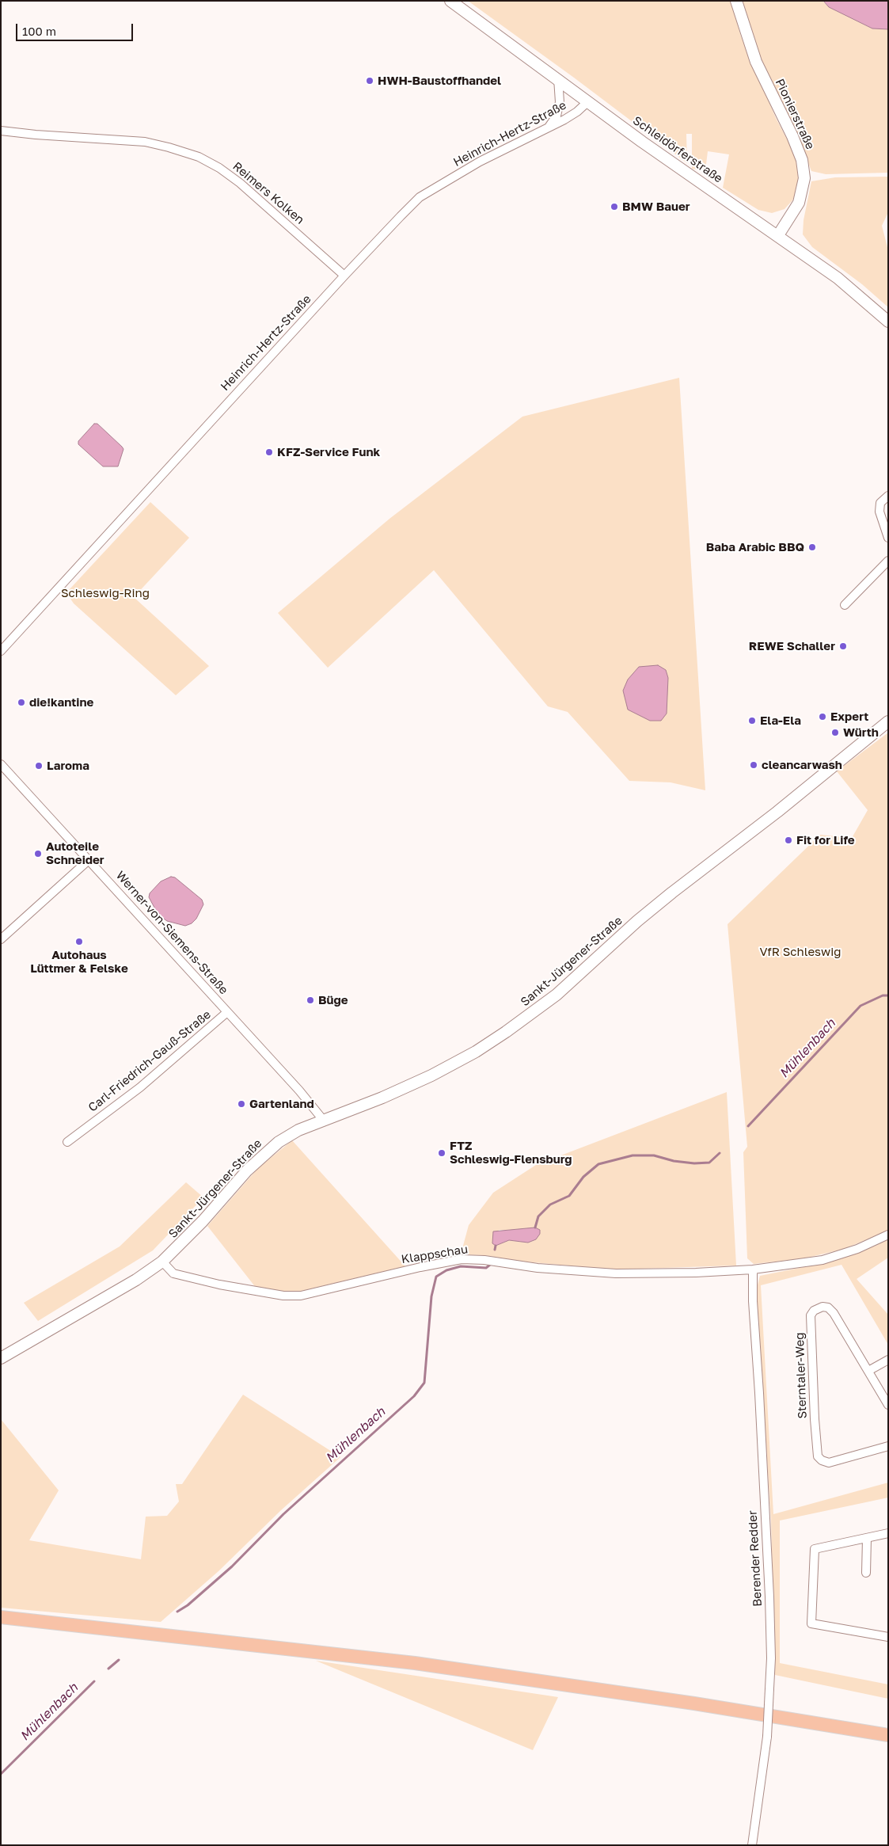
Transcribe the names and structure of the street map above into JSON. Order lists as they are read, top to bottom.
{
  "streets": {
    "street": [
      "Pionierstraße",
      "Heinrich-Hertz-Straße",
      "Schleidörferstraße",
      "Reimers Kolken",
      "Werner-von-Siemens-Straße",
      "Sankt-Jürgener-Straße",
      "Carl-Friedrich-Gauß-Straße",
      "Klappschau",
      "Sterntaler-Weg",
      "Berender Redder"
    ]
  },
  "crossings": [
    ["Pionierstraße", "Schleidörferstraße"],
    ["Heinrich-Hertz-Straße", "Schleidörferstraße"],
    ["Heinrich-Hertz-Straße", "Reimers Kolken"],
    ["Werner-von-Siemens-Straße", "Sankt-Jürgener-Straße"],
    ["Werner-von-Siemens-Straße", "Carl-Friedrich-Gauß-Straße"],
    ["Sankt-Jürgener-Straße", "Klappschau"],
    ["Klappschau", "Berender Redder"]
  ],
  "water": ["Mühlenbach"],
  "parks": ["Schleswig-Ring", "VfR Schleswig"],
  "places": [
    "HWH-Baustoffhandel",
    "BMW Bauer",
    "KFZ-Service Funk",
    "Baba Arabic BBQ",
    "REWE Schaller",
    "die!kantine",
    "Expert",
    "Ela-Ela",
    "Würth",
    "cleancarwash",
    "Laroma",
    "Fit for Life",
    "Autoteile Schneider",
    "Autohaus Lüttmer & Felske",
    "Büge",
    "Gartenland",
    "FTZ Schleswig-Flensburg"
  ],
  "scale_bar": "100 m"
}
